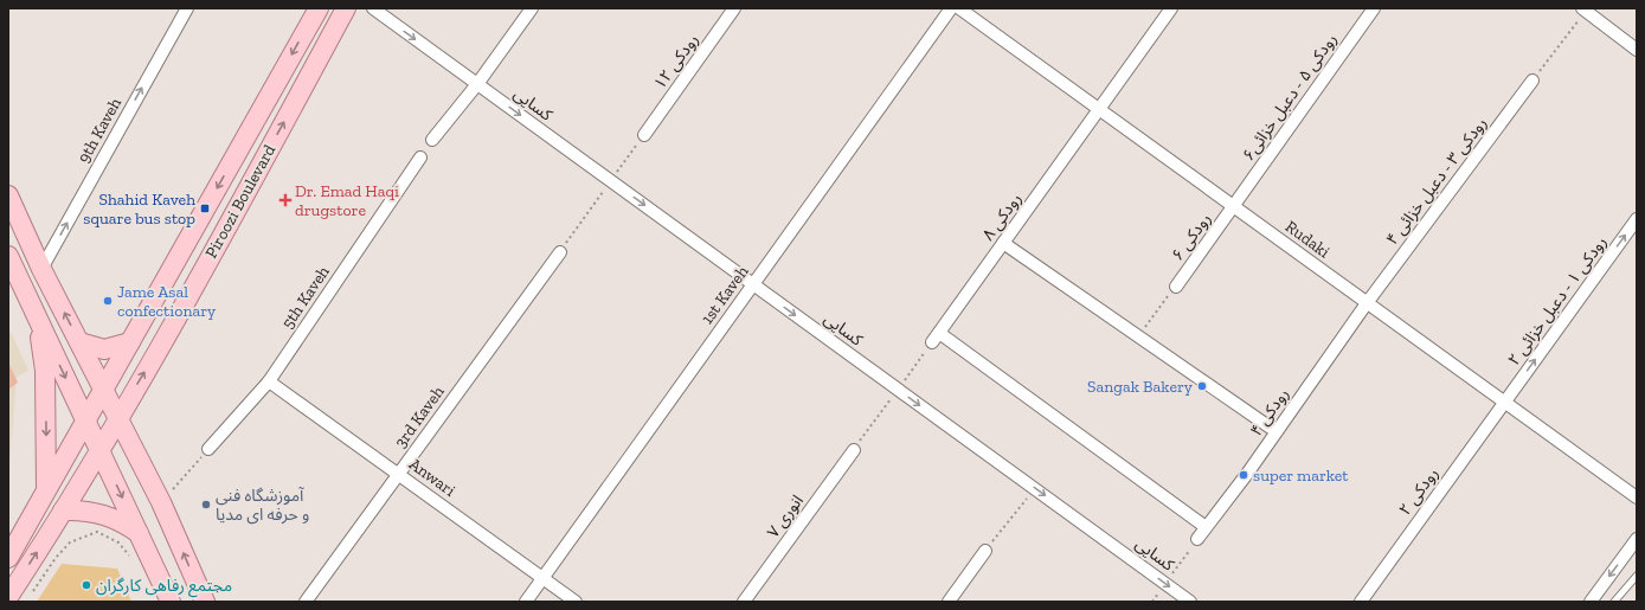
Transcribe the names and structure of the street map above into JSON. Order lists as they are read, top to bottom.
{
  "streets": {
    "main road": ["Piroozi Boulevard"],
    "street": [
      "رودکی ۱۲",
      "رودکی ۵ - دعبل خزائی۶",
      "کسایی",
      "9th Kaveh",
      "رودکی ۳ - دعبل خزائی ۴",
      "رودکی ۸",
      "رودکی ۶",
      "Rudaki",
      "1st Kaveh",
      "5th Kaveh",
      "رودکی ۱ - دعبل خزائی ۲",
      "رودکی ۴",
      "3rd Kaveh",
      "Anwari",
      "رودکی ۲",
      "انوری ۷"
    ]
  },
  "crossings": [
    ["رودکی ۵ - دعبل خزائی۶", "رودکی ۶"],
    ["رودکی ۵ - دعبل خزائی۶", "Rudaki"],
    ["کسایی", "1st Kaveh"],
    ["رودکی ۳ - دعبل خزائی ۴", "Rudaki"],
    ["رودکی ۳ - دعبل خزائی ۴", "رودکی ۴"],
    ["رودکی ۸", "Rudaki"],
    ["رودکی ۸", "رودکی ۴"],
    ["رودکی ۶", "Rudaki"],
    ["Rudaki", "رودکی ۱ - دعبل خزائی ۲"],
    ["Rudaki", "رودکی ۴"],
    ["Rudaki", "رودکی ۲"],
    ["1st Kaveh", "Anwari"],
    ["5th Kaveh", "Anwari"],
    ["رودکی ۱ - دعبل خزائی ۲", "رودکی ۲"],
    ["3rd Kaveh", "Anwari"]
  ],
  "one_way": ["کسایی", "9th Kaveh", "رودکی ۱ - دعبل خزائی ۲"],
  "places": {
    "health": ["Dr. Emad Haqi drugstore"],
    "transit": ["Shahid Kaveh square bus stop"],
    "other": [
      "Jame Asal confectionary",
      "Sangak Bakery",
      "super market",
      "آموزشگاه فنی و حرفه ای مدیا",
      "مجتمع رفاهی کارگران"
    ]
  }
}
